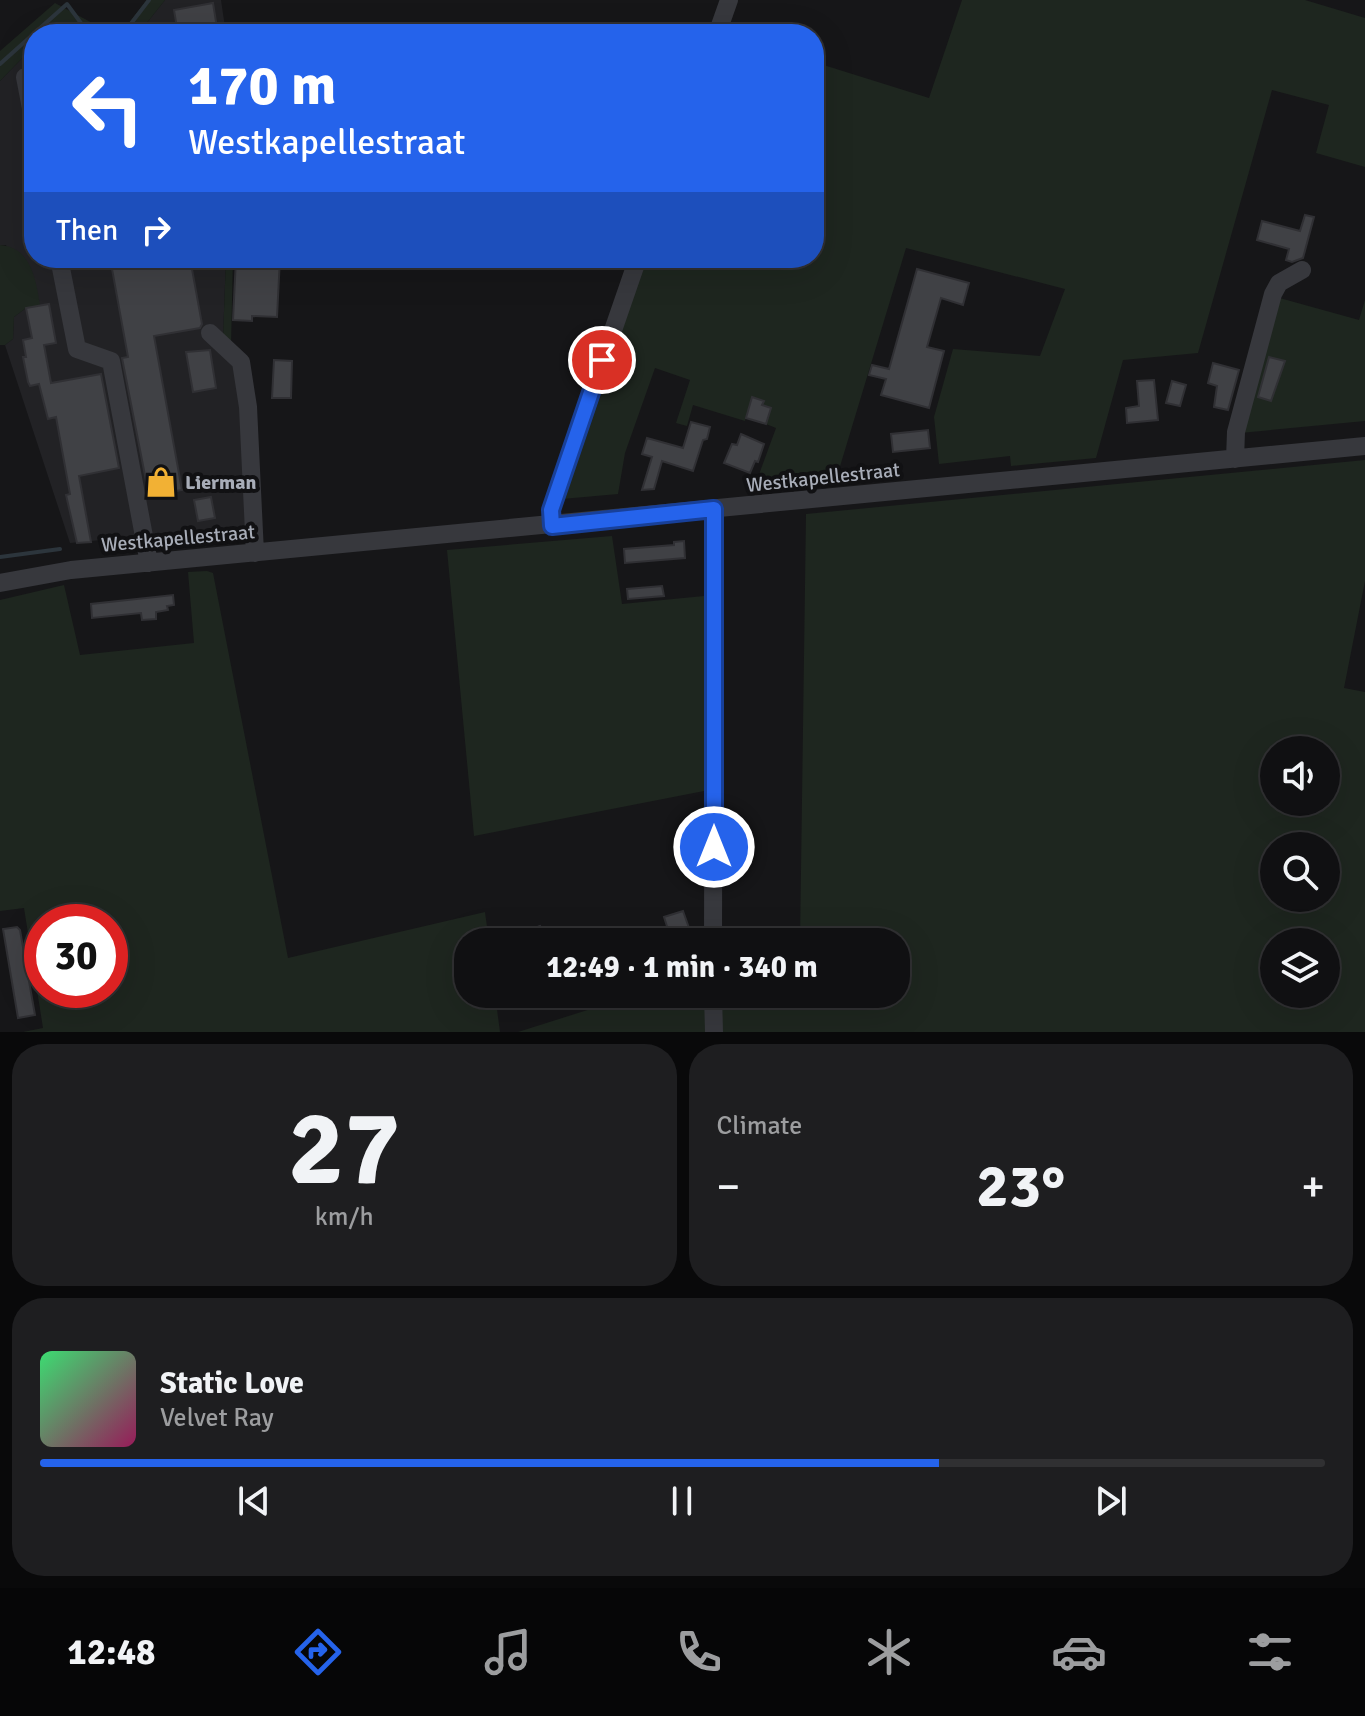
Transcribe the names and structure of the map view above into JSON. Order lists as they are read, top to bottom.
{
  "streets": {
    "street": ["Westkapellestraat"]
  },
  "places": {
    "shop": ["Lierman"]
  },
  "page": {
    "turn": ["170 m", "Westkapellestraat"],
    "then": "Then",
    "limit": "30",
    "trip": "12:49 · 1 min · 340 m",
    "tile": [
      ["27", "km/h"],
      "Climate"
    ],
    "heat": ["−", "23°", "+"],
    "song": ["Static Love", "Velvet Ray"],
    "tabs": "12:48"
  }
}
